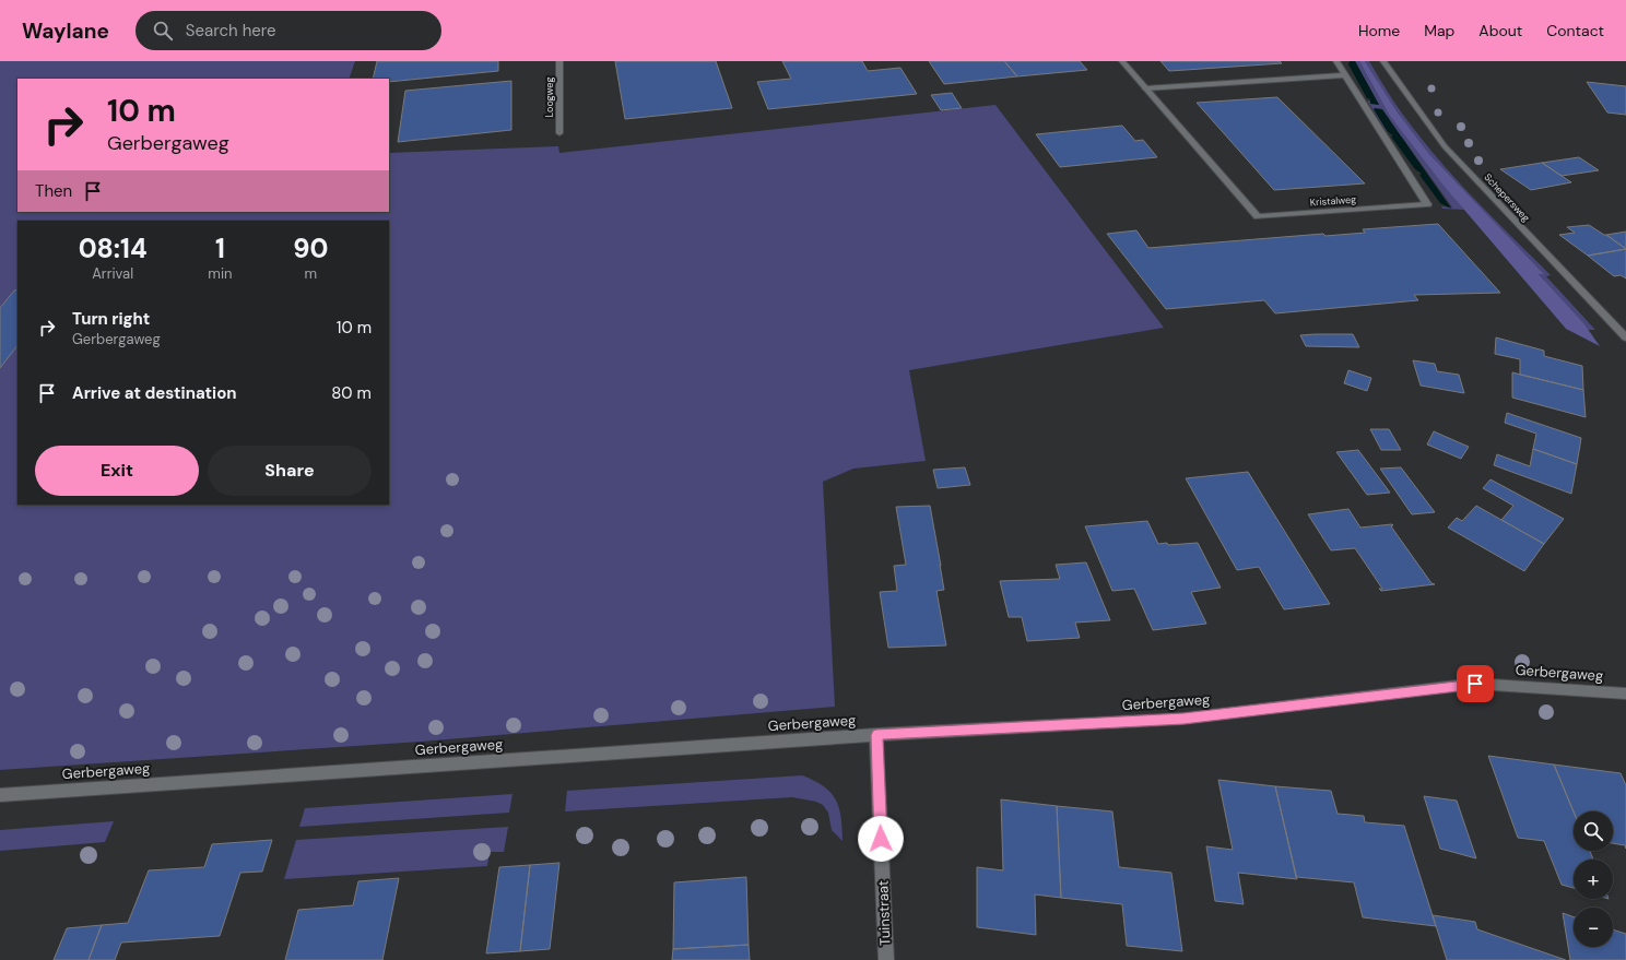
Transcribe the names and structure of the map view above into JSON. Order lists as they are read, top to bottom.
{
  "streets": {
    "street": [
      "Loogweg",
      "Schepersweg",
      "Kristalweg",
      "Gerbergaweg",
      "Tuinstraat"
    ]
  },
  "crossings": [
    ["Gerbergaweg", "Tuinstraat"]
  ],
  "page": {
    "header": "Waylane",
    "search": "Search here",
    "nav": [
      "Home",
      "Map",
      "About",
      "Contact"
    ],
    "turn": ["10 m", "Gerbergaweg"],
    "then": "Then",
    "eta": [
      "08:14",
      "Arrival",
      "1",
      "min",
      "90",
      "m"
    ],
    "list": [
      {
        "name": "Turn right",
        "note": "Gerbergaweg",
        "value": "10 m"
      },
      {
        "name": "Arrive at destination",
        "value": "80 m"
      }
    ],
    "buttons": ["Exit", "Share"],
    "map_buttons": ["+", "−"]
  }
}
